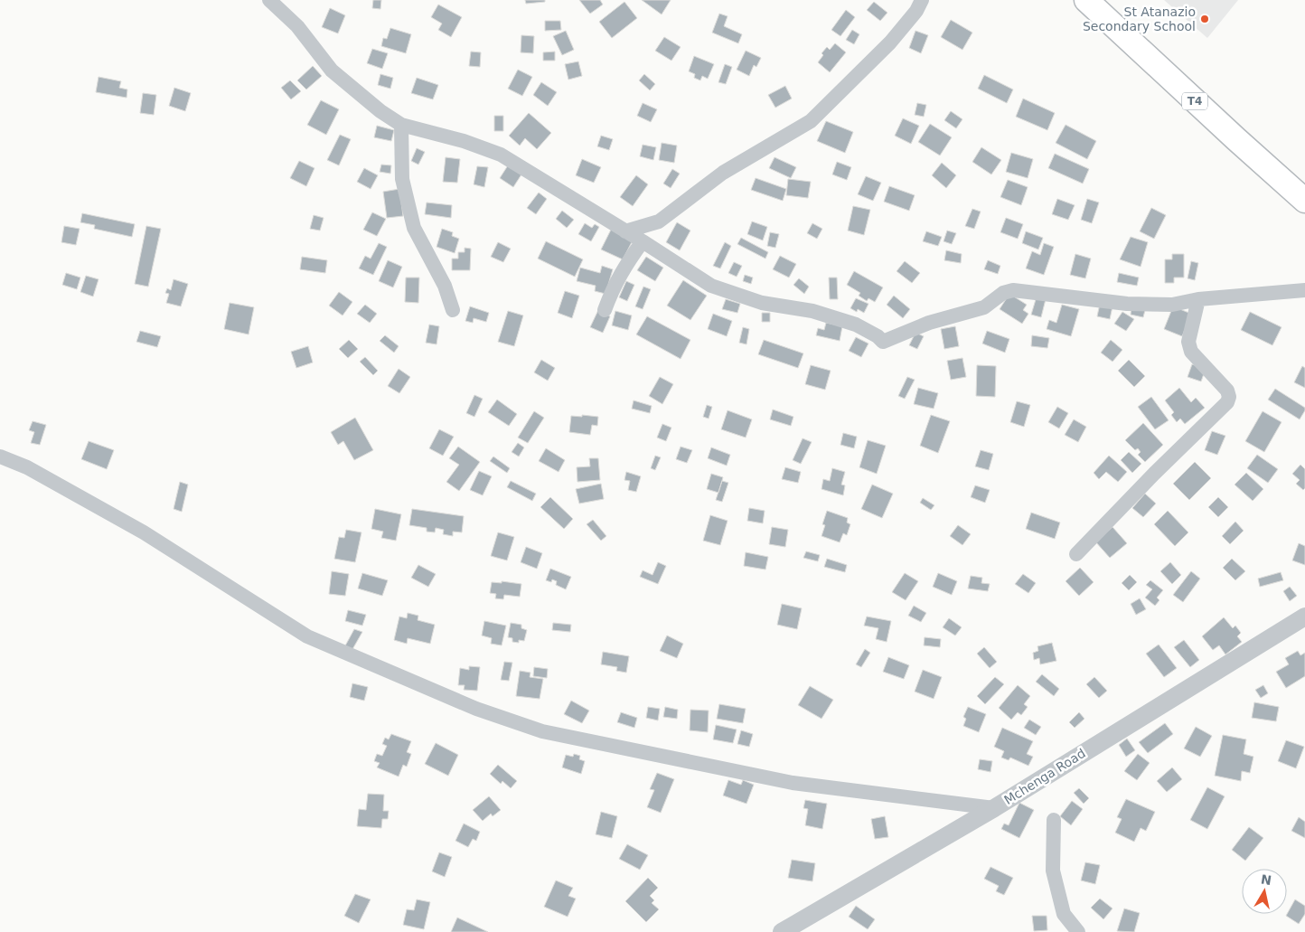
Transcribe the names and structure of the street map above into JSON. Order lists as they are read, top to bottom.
{
  "streets": {
    "highway": ["T4"],
    "street": ["Mchenga Road"]
  },
  "places": ["St Atanazio Secondary School"],
  "north": "top"
}
